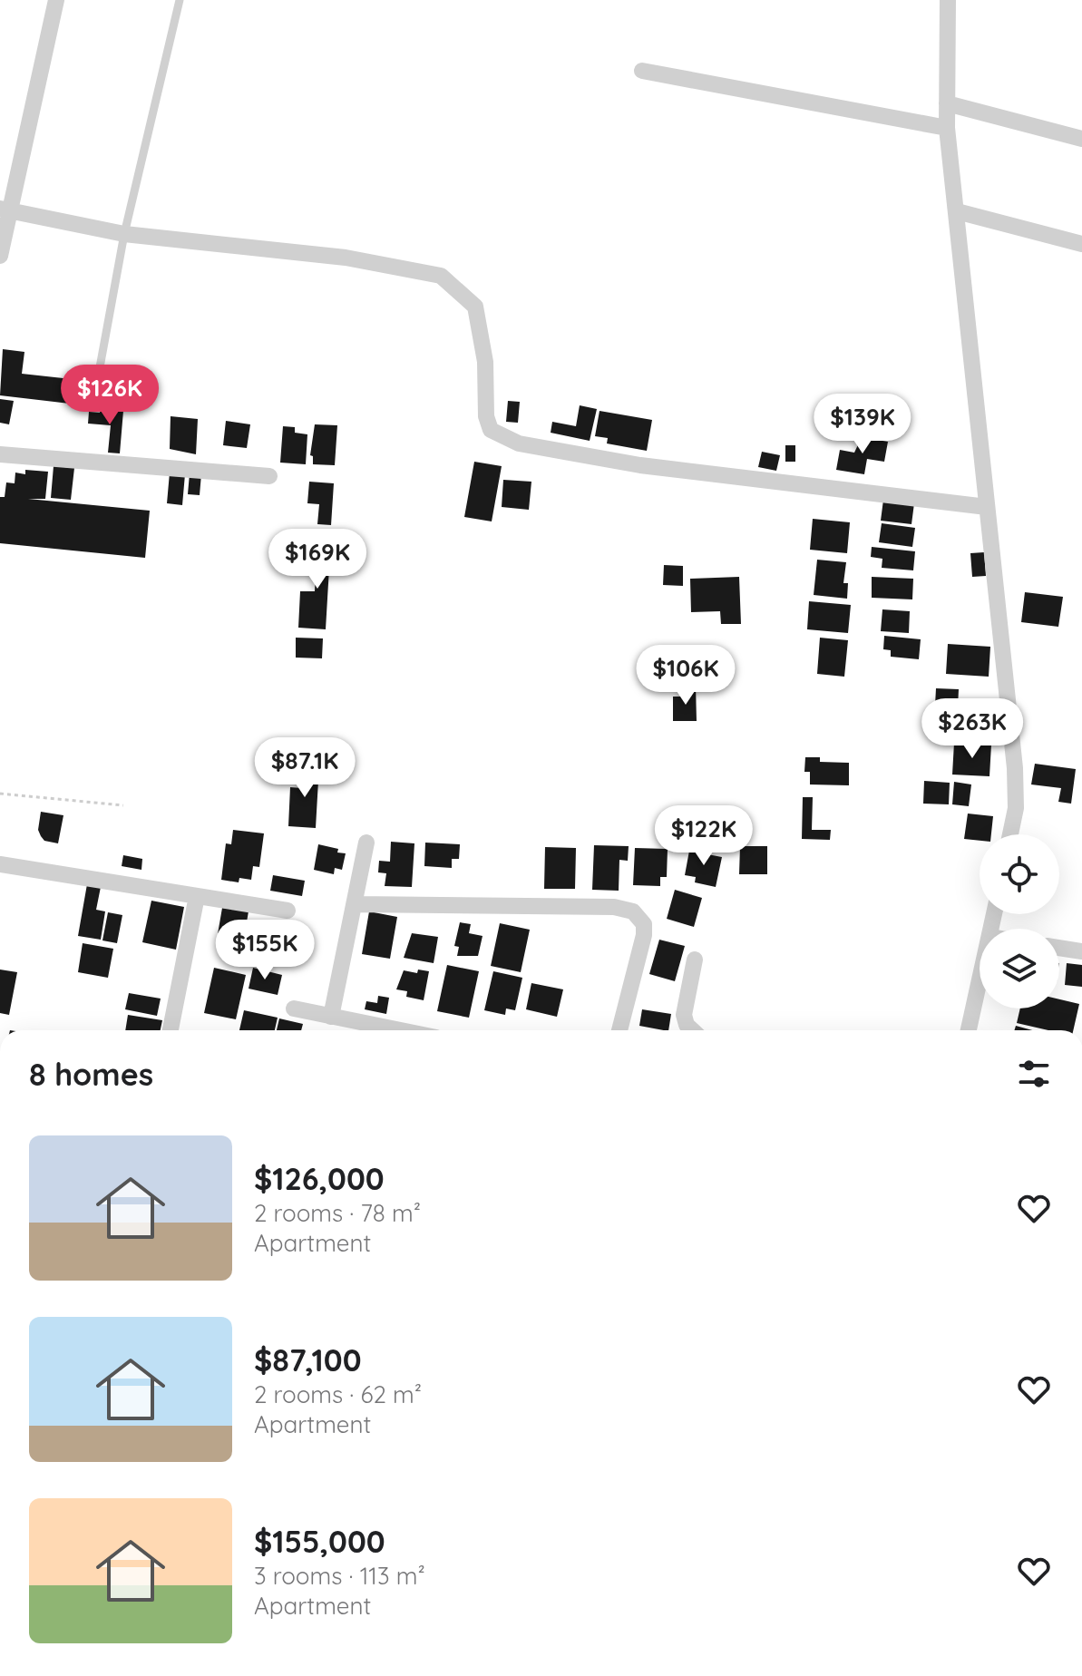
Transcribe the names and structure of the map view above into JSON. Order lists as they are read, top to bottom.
{
  "page": {
    "price": [
      "$126K",
      "$139K",
      "$169K",
      "$106K",
      "$263K",
      "$87.1K",
      "$122K",
      "$155K"
    ],
    "heading": "8 homes",
    "list": [
      {
        "name": "$126,000",
        "note": "2 rooms · 78 m² · Apartment"
      },
      {
        "name": "$87,100",
        "note": "2 rooms · 62 m² · Apartment"
      },
      {
        "name": "$155,000",
        "note": "3 rooms · 113 m² · Apartment"
      }
    ]
  }
}
